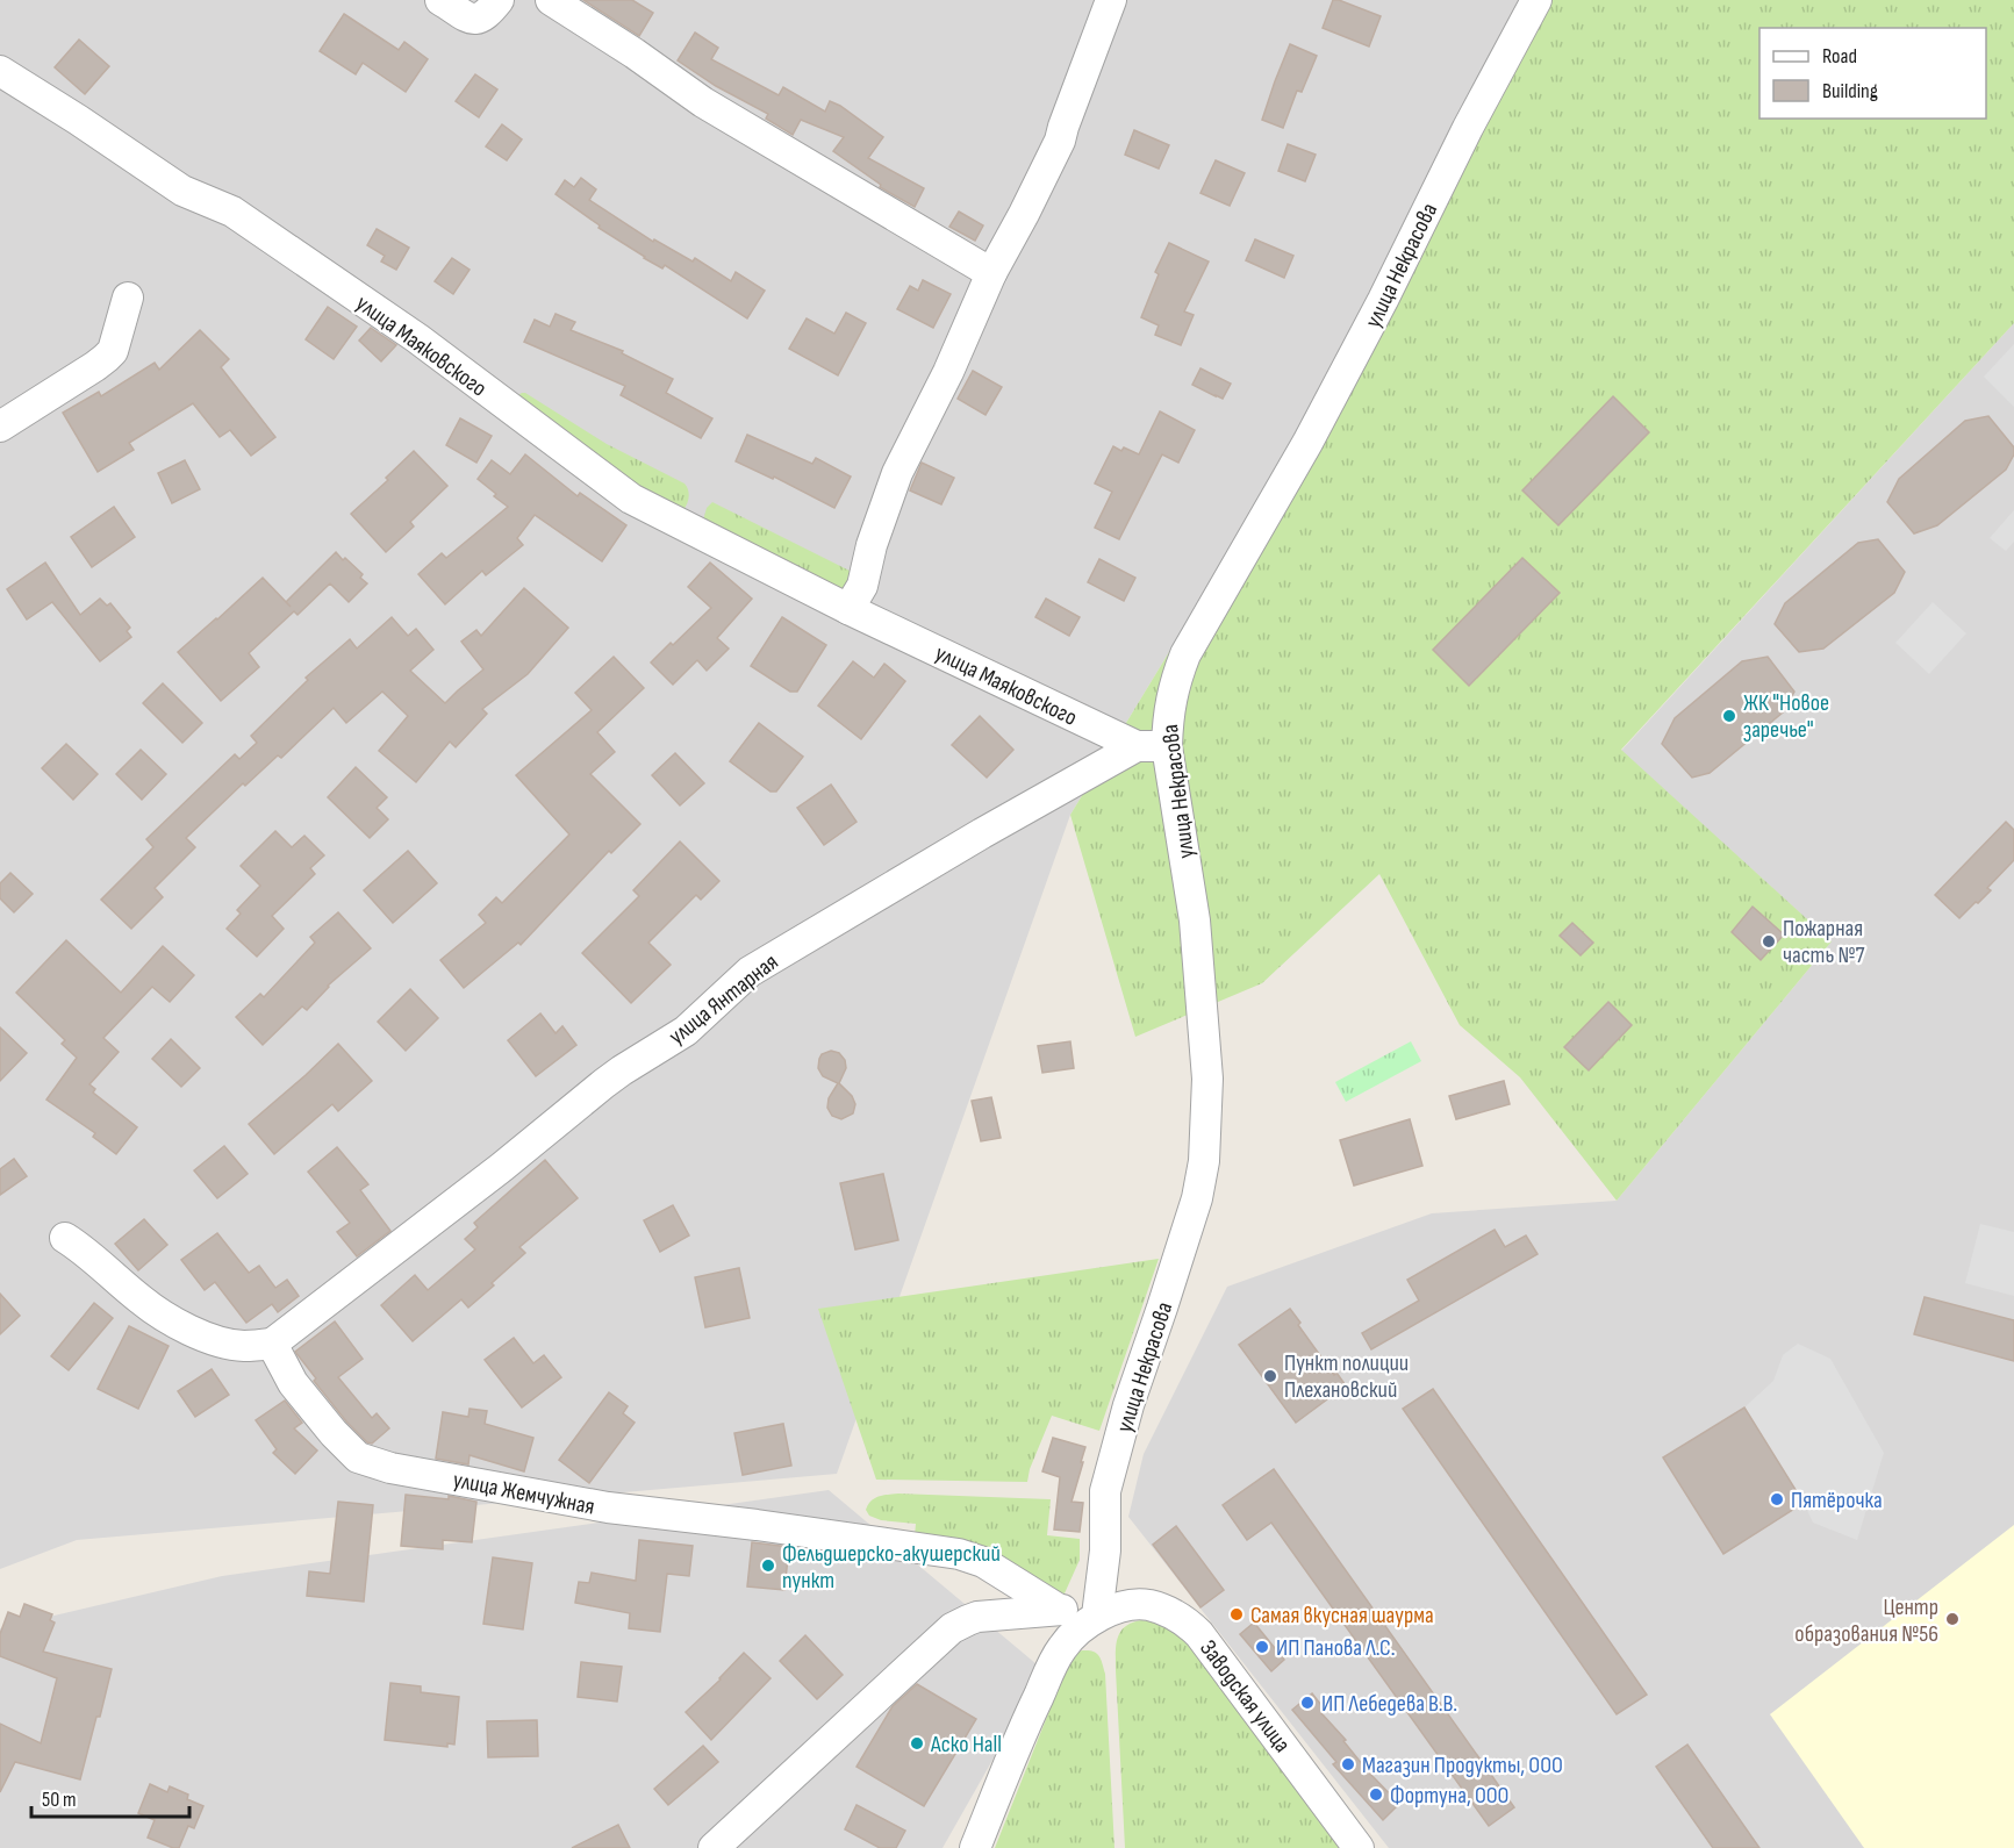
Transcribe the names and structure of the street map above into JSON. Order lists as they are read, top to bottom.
{
  "streets": {
    "street": [
      "улица Некрасова",
      "улица Маяковского",
      "улица Янтарная",
      "улица Жемчужная",
      "Заводская улица"
    ]
  },
  "crossings": [
    ["улица Некрасова", "улица Маяковского"],
    ["улица Некрасова", "Заводская улица"],
    ["улица Маяковского", "улица Янтарная"],
    ["улица Янтарная", "улица Жемчужная"]
  ],
  "places": [
    "ЖК \"Новое заречье\"",
    "Пожарная часть №7",
    "Пункт полиции Плехановский",
    "Пятёрочка",
    "Фельдшерско-акушерский пункт",
    "Самая вкусная шаурма",
    "Центр образования №56",
    "ИП Панова Л.С.",
    "ИП Лебедева В.В.",
    "Аско Hall",
    "Магазин Продукты, ООО",
    "Фортуна, ООО"
  ],
  "legend": ["Road", "Building"],
  "scale_bar": "50 m"
}
